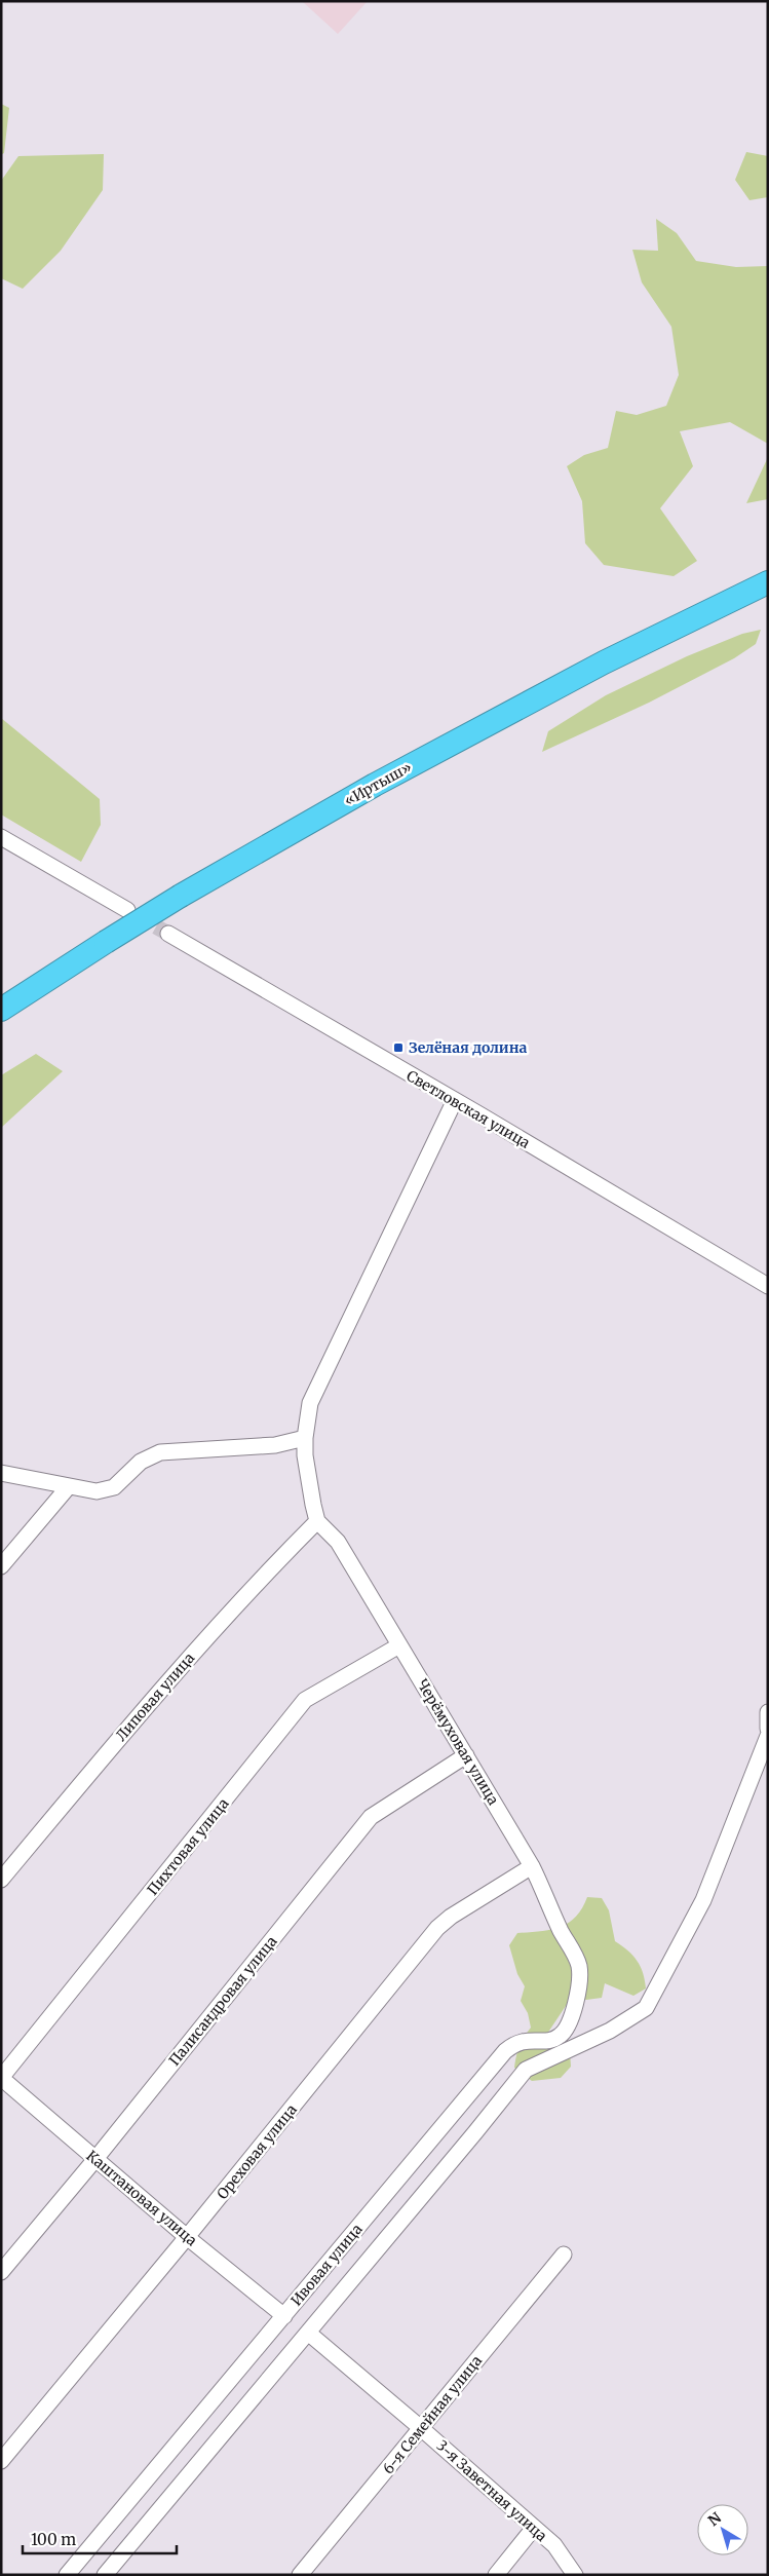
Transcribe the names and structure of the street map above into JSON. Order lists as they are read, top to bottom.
{
  "streets": {
    "highway": ["«Иртыш»"],
    "street": [
      "Светловская улица",
      "Липовая улица",
      "Черёмуховая улица",
      "Пихтовая улица",
      "Палисандровая улица",
      "Ореховая улица",
      "Каштановая улица",
      "Ивовая улица",
      "6-я Семейная улица",
      "3-я Заветная улица"
    ]
  },
  "crossings": [
    ["Липовая улица", "Черёмуховая улица"],
    ["Черёмуховая улица", "Пихтовая улица"],
    ["Черёмуховая улица", "Палисандровая улица"],
    ["Черёмуховая улица", "Ореховая улица"],
    ["Черёмуховая улица", "Ивовая улица"],
    ["Пихтовая улица", "Каштановая улица"],
    ["Палисандровая улица", "Каштановая улица"],
    ["Ореховая улица", "Каштановая улица"],
    ["Каштановая улица", "Ивовая улица"],
    ["Ивовая улица", "3-я Заветная улица"],
    ["6-я Семейная улица", "3-я Заветная улица"]
  ],
  "places": {
    "transit": ["Зелёная долина"]
  },
  "scale_bar": "100 m",
  "north": "top left"
}
